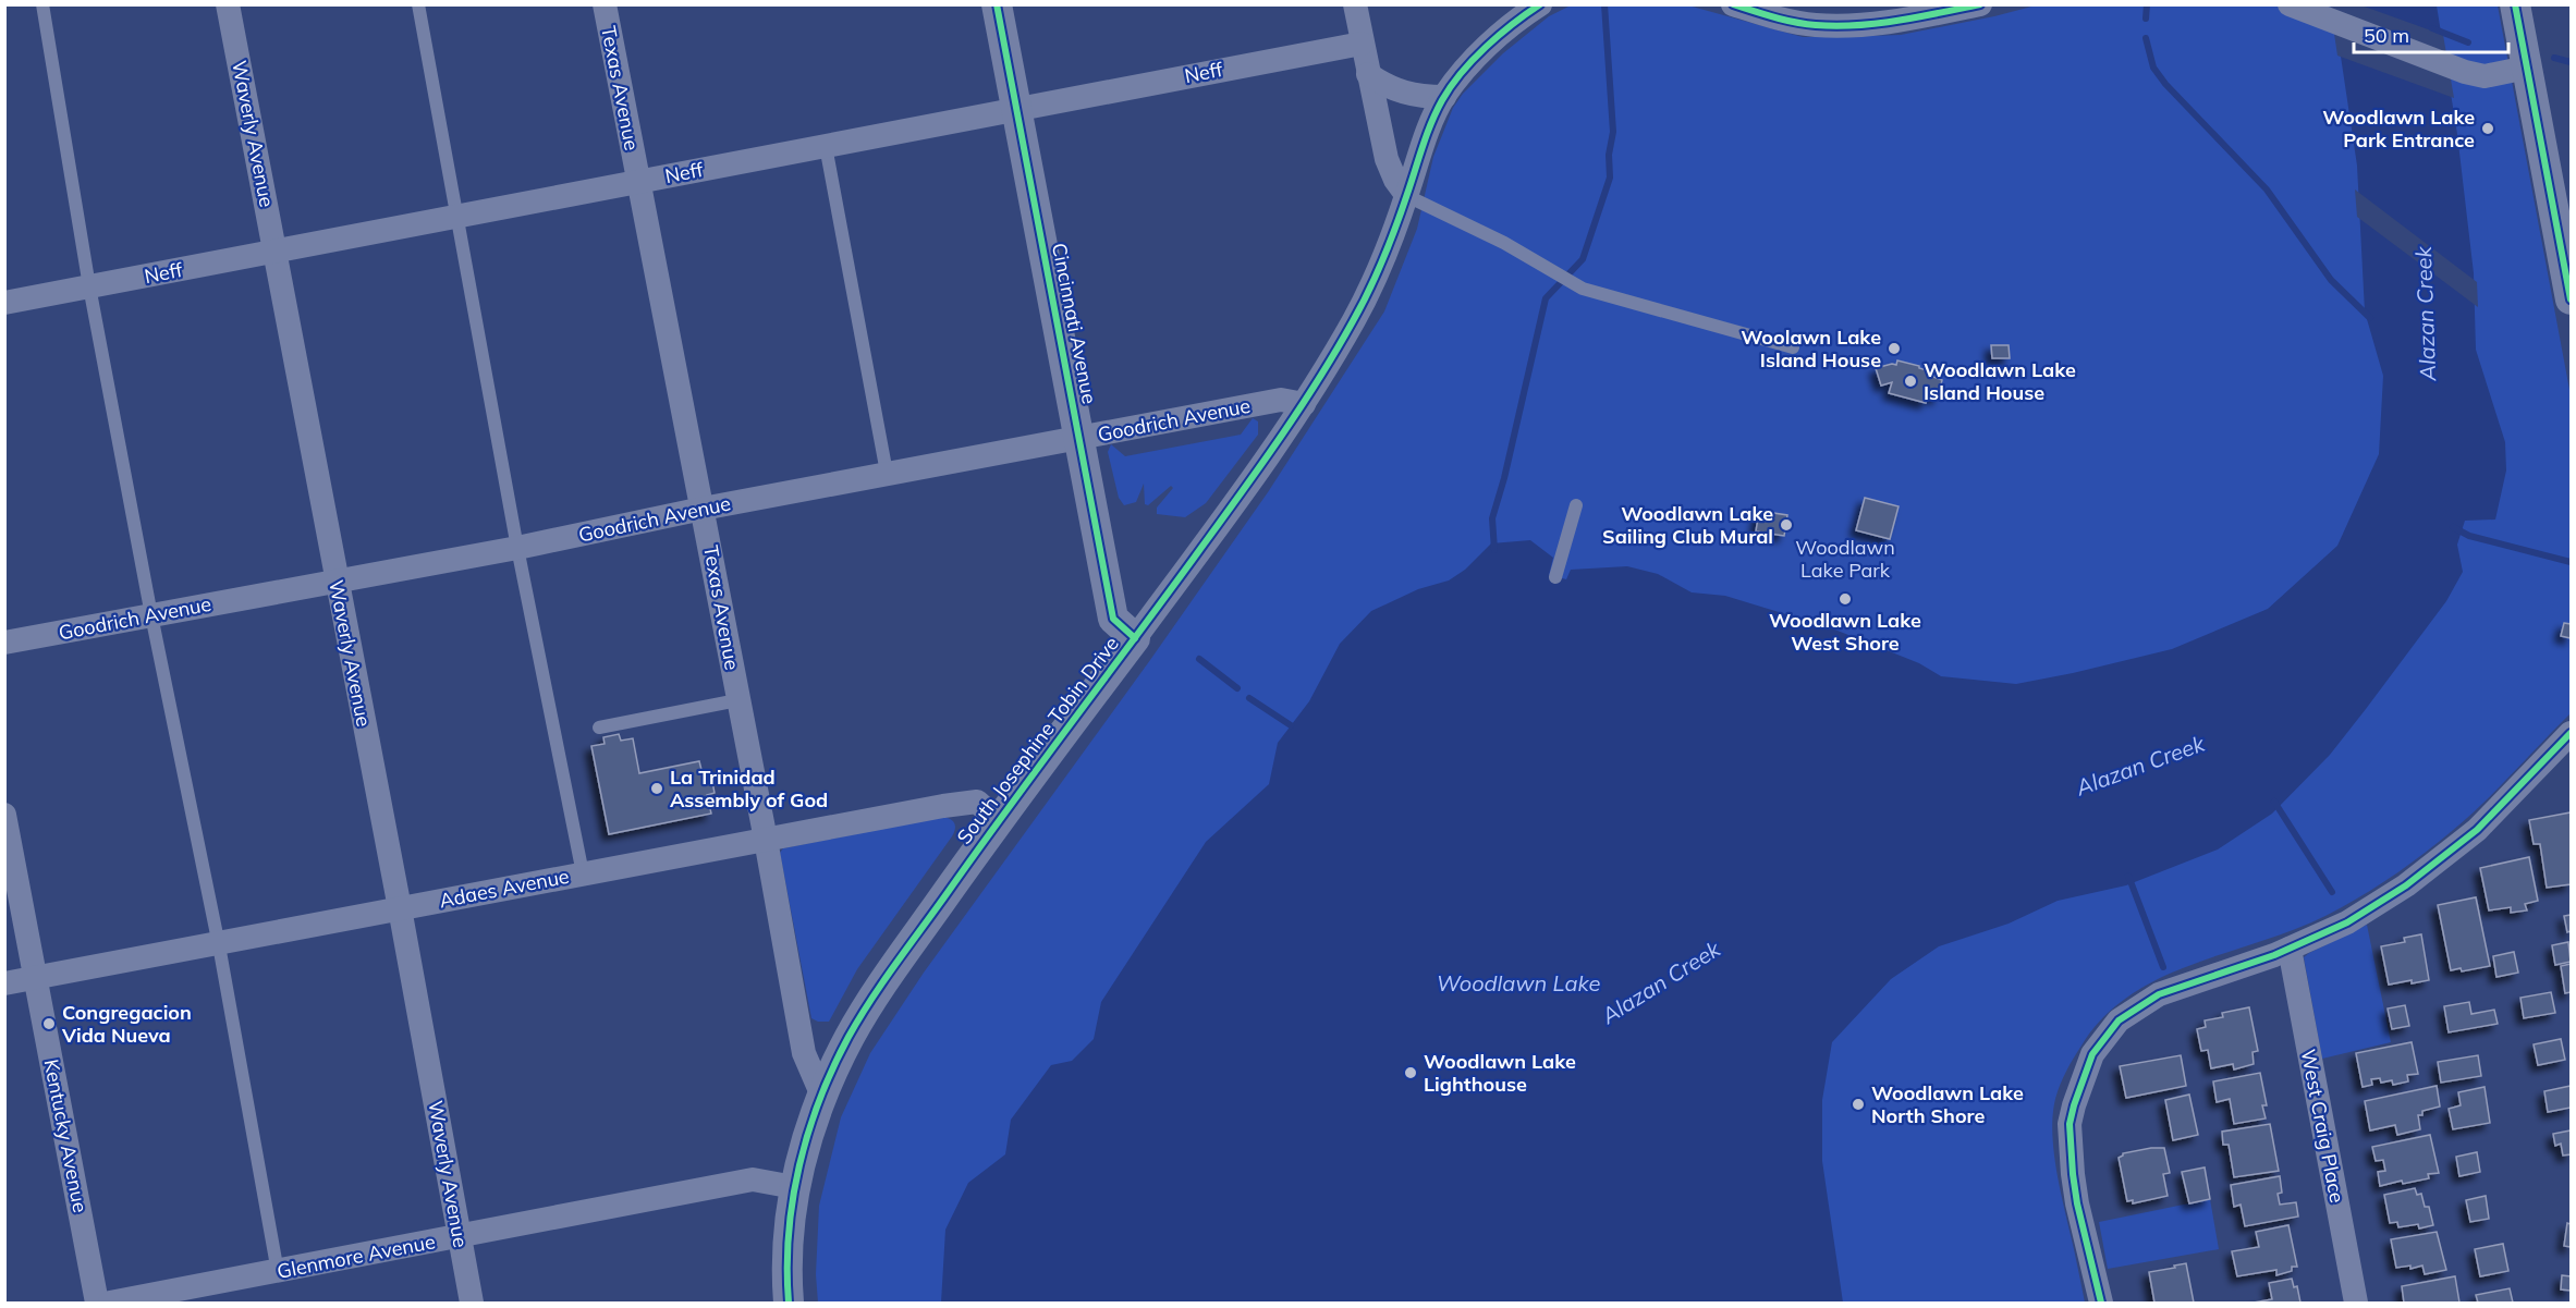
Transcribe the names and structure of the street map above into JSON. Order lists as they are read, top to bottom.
{
  "streets": {
    "street": [
      "Neff",
      "Texas Avenue",
      "Waverly Avenue",
      "Cincinnati Avenue",
      "Goodrich Avenue",
      "South Josephine Tobin Drive",
      "Adaes Avenue",
      "West Craig Place",
      "Kentucky Avenue",
      "Glenmore Avenue"
    ]
  },
  "crossings": [
    ["Neff", "Texas Avenue"],
    ["Neff", "Waverly Avenue"],
    ["Neff", "Cincinnati Avenue"],
    ["Texas Avenue", "Goodrich Avenue"],
    ["Texas Avenue", "South Josephine Tobin Drive"],
    ["Texas Avenue", "Adaes Avenue"],
    ["Waverly Avenue", "Goodrich Avenue"],
    ["Waverly Avenue", "Adaes Avenue"],
    ["Waverly Avenue", "Glenmore Avenue"],
    ["Cincinnati Avenue", "Goodrich Avenue"],
    ["Cincinnati Avenue", "South Josephine Tobin Drive"],
    ["Goodrich Avenue", "South Josephine Tobin Drive"],
    ["South Josephine Tobin Drive", "Adaes Avenue"],
    ["South Josephine Tobin Drive", "Glenmore Avenue"],
    ["Adaes Avenue", "Kentucky Avenue"]
  ],
  "water": ["Alazan Creek", "Woodlawn Lake"],
  "parks": ["Woodlawn Lake Park"],
  "places": [
    "Woodlawn Lake Park Entrance",
    "Woolawn Lake Island House",
    "Woodlawn Lake Island House",
    "Woodlawn Lake Sailing Club Mural",
    "Woodlawn Lake West Shore",
    "La Trinidad Assembly of God",
    "Congregacion Vida Nueva",
    "Woodlawn Lake Lighthouse",
    "Woodlawn Lake North Shore"
  ],
  "scale_bar": "50 m"
}
